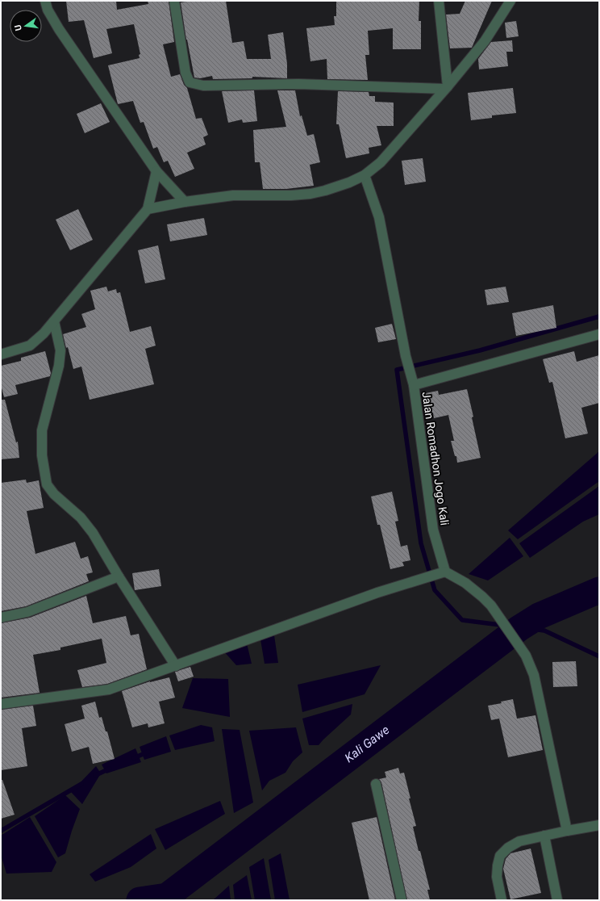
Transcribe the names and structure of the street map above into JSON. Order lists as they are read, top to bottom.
{
  "streets": {
    "street": ["Jalan Romadhon Jogo Kali"]
  },
  "water": ["Kali Gawe"],
  "north": "left"
}
